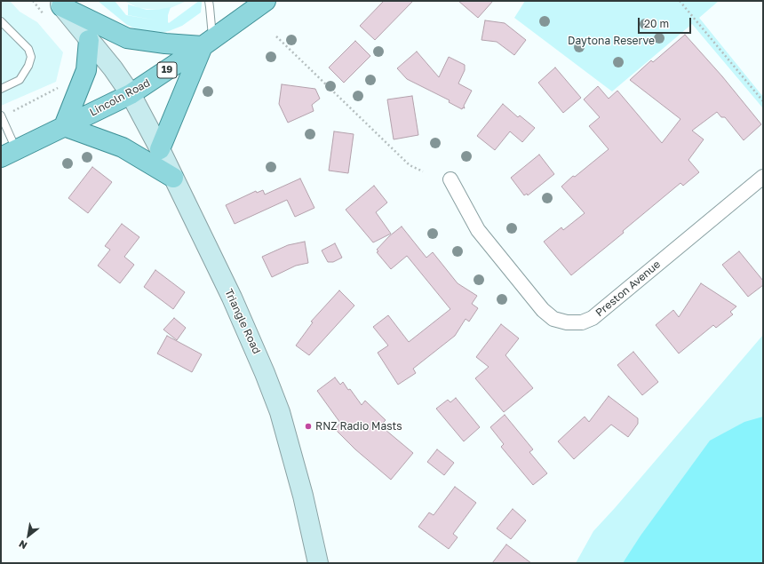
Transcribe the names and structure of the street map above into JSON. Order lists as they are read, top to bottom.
{
  "streets": {
    "main road": ["19", "Lincoln Road", "Triangle Road"],
    "street": ["Preston Avenue"]
  },
  "crossings": [
    ["Lincoln Road", "Triangle Road"]
  ],
  "parks": ["Daytona Reserve"],
  "places": ["RNZ Radio Masts"],
  "scale_bar": "20 m",
  "north": "bottom left"
}
